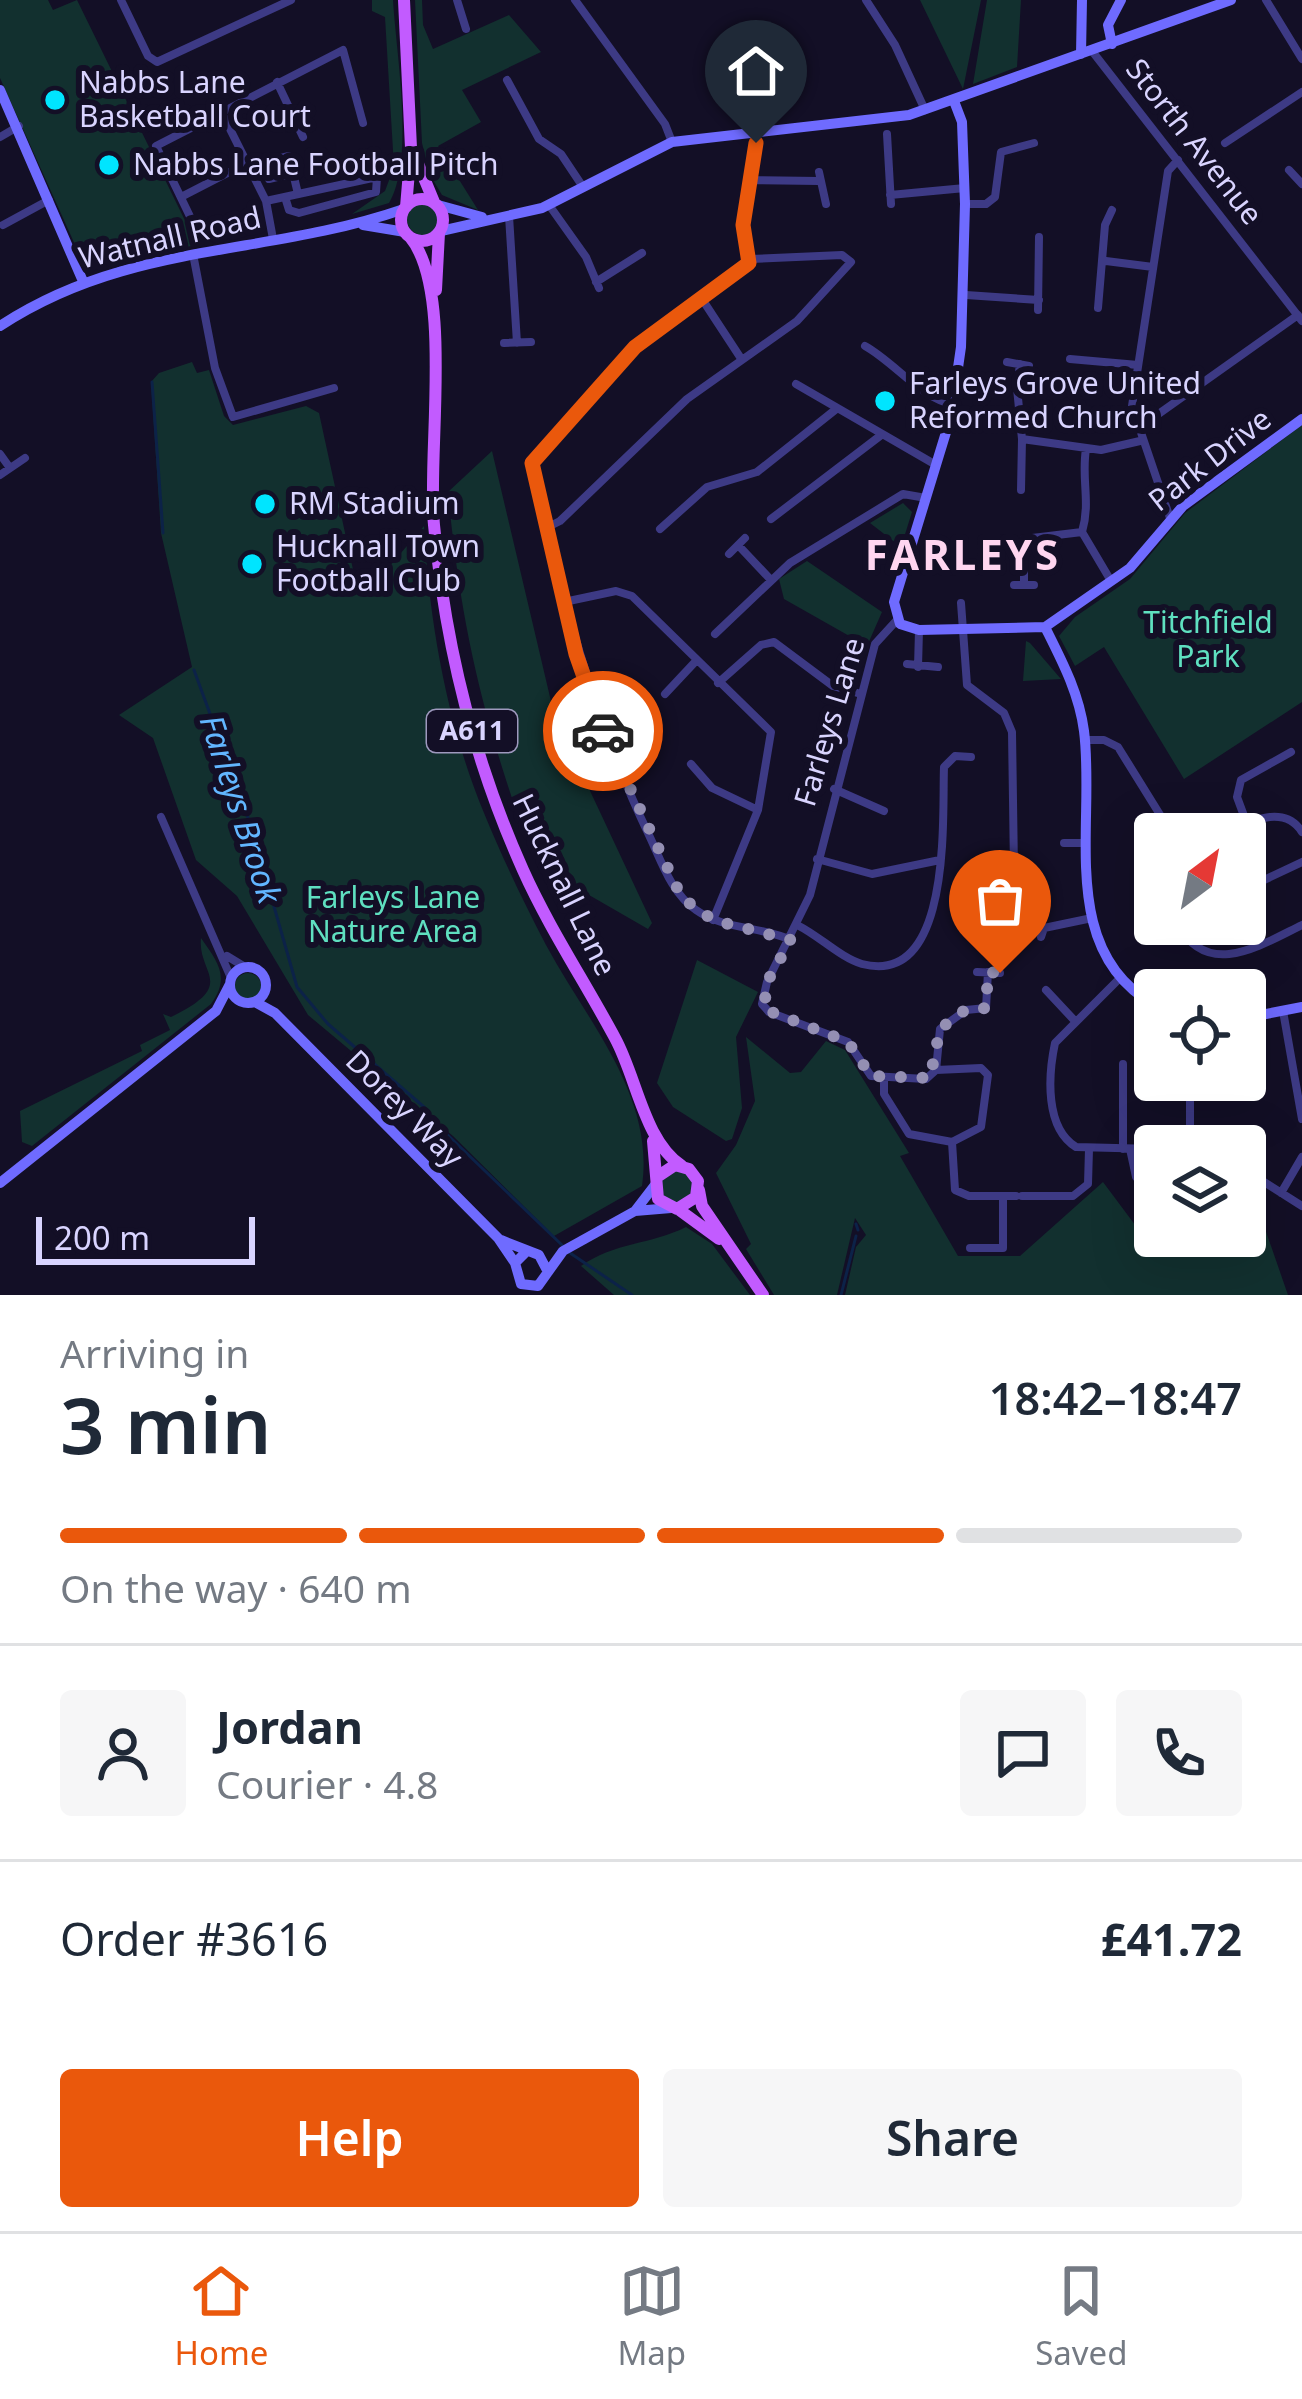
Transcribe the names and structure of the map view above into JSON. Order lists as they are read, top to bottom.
{
  "streets": {
    "main road": ["A611", "Hucknall Lane"],
    "street": [
      "Storth Avenue",
      "Watnall Road",
      "Park Drive",
      "Farleys Lane",
      "Dorey Way"
    ]
  },
  "crossings": [
    ["Watnall Road", "Hucknall Lane"]
  ],
  "districts": ["FARLEYS"],
  "water": ["Farleys Brook"],
  "parks": ["Titchfield Park", "Farleys Lane Nature Area"],
  "places": [
    "Nabbs Lane Basketball Court",
    "Nabbs Lane Football Pitch",
    "Farleys Grove United Reformed Church",
    "RM Stadium",
    "Hucknall Town Football Club"
  ],
  "scale_bar": "200 m",
  "north": "top right",
  "page": {
    "scale": "200 m",
    "heading": ["3 min", "Arriving in", "18:42–18:47"],
    "panel": [
      "Jordan",
      "Courier · 4.8",
      "Order #3616",
      "£41.72"
    ],
    "bar": "On the way · 640 m",
    "buttons": ["Help", "Share"],
    "tabs": ["Home", "Map", "Saved"]
  }
}
